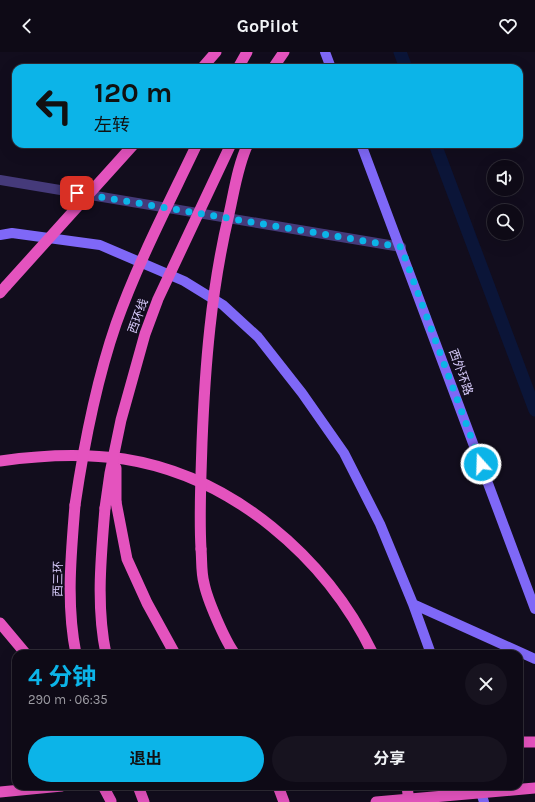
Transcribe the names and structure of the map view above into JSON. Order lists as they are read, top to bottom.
{
  "streets": {
    "highway": ["西环线", "西三环"],
    "main road": ["西外环路"]
  },
  "crossings": [
    ["西环线", "西三环"]
  ],
  "page": {
    "header": "GoPilot",
    "turn": ["120 m", "左转"],
    "heading": ["4 分钟", "290 m · 06:35"],
    "buttons": ["退出", "分享"]
  }
}
